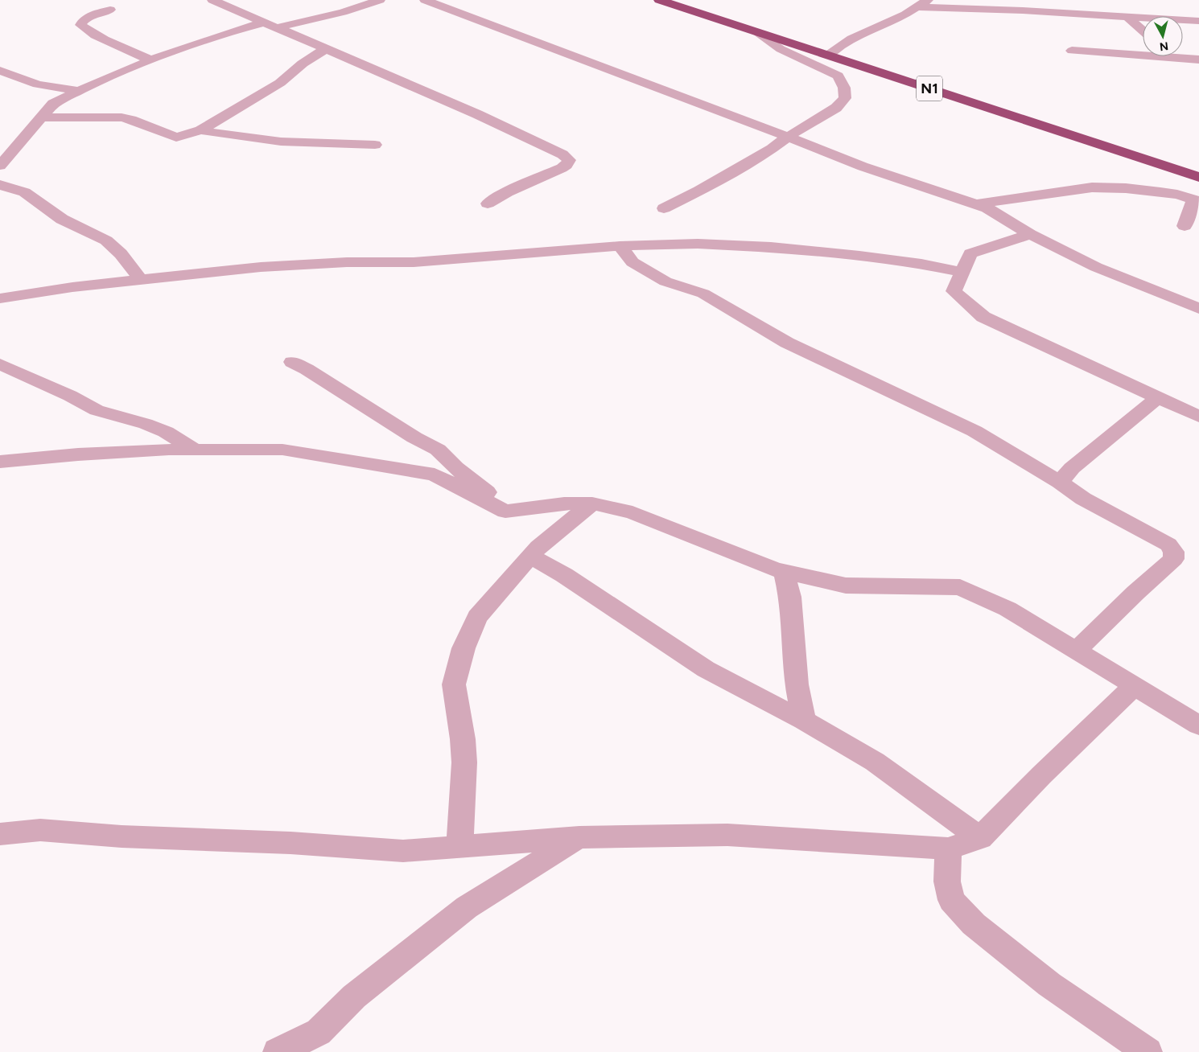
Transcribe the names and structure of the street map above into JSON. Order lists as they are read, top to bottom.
{
  "streets": {
    "highway": ["N1"]
  },
  "north": "bottom"
}
